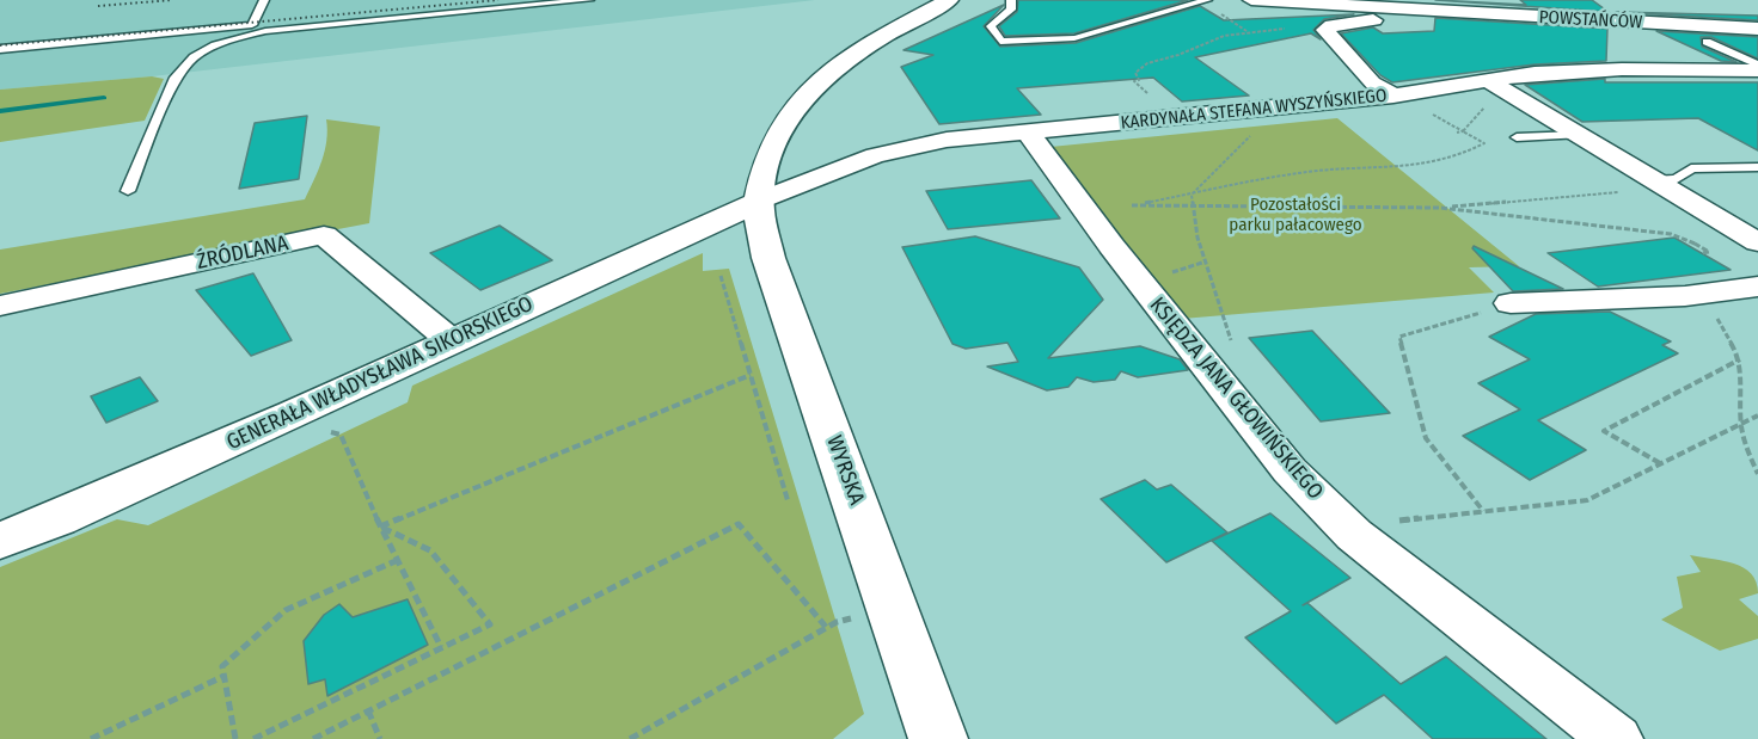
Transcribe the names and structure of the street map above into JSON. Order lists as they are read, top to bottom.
{
  "streets": {
    "street": [
      "POWSTAŃCÓW",
      "KARDYNAŁA STEFANA WYSZYŃSKIEGO",
      "ŹRÓDLANA",
      "GENERAŁA WŁADYSŁAWA SIKORSKIEGO",
      "KSIĘDZA JANA GŁOWIŃSKIEGO",
      "WYRSKA"
    ]
  },
  "crossings": [
    ["KARDYNAŁA STEFANA WYSZYŃSKIEGO", "GENERAŁA WŁADYSŁAWA SIKORSKIEGO"],
    ["KARDYNAŁA STEFANA WYSZYŃSKIEGO", "KSIĘDZA JANA GŁOWIŃSKIEGO"],
    ["KARDYNAŁA STEFANA WYSZYŃSKIEGO", "WYRSKA"],
    ["ŹRÓDLANA", "GENERAŁA WŁADYSŁAWA SIKORSKIEGO"],
    ["GENERAŁA WŁADYSŁAWA SIKORSKIEGO", "WYRSKA"]
  ],
  "parks": ["Pozostałości parku pałacowego"]
}
